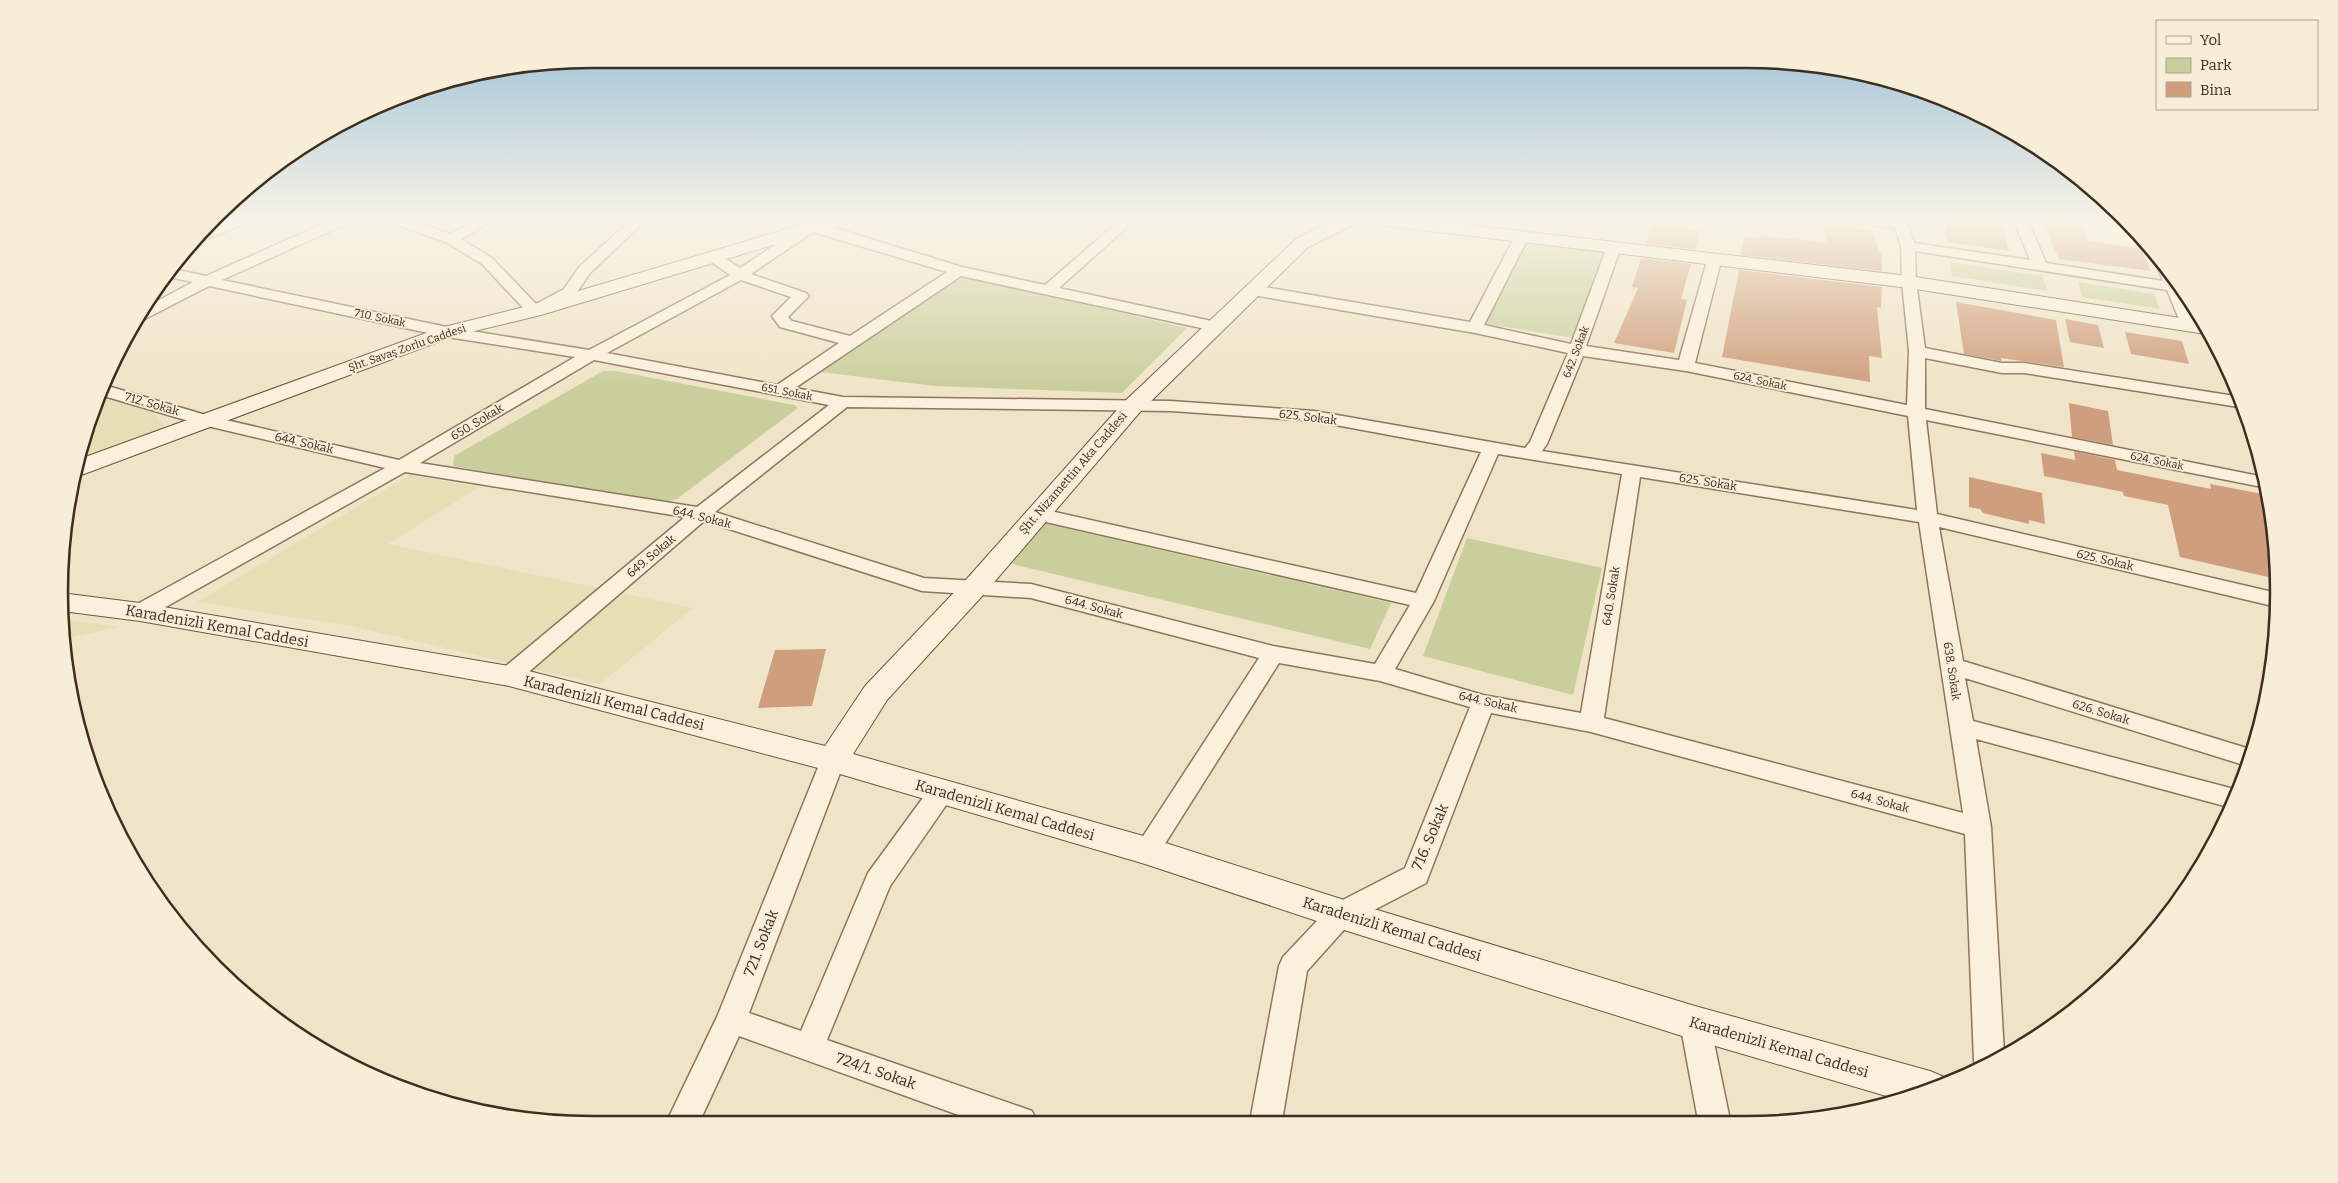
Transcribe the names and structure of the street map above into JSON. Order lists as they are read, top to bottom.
{
  "streets": {
    "street": [
      "710. Sokak",
      "Şht. Savaş Zorlu Caddesi",
      "642. Sokak",
      "624. Sokak",
      "651. Sokak",
      "712. Sokak",
      "625. Sokak",
      "650. Sokak",
      "644. Sokak",
      "Şht. Nizamettin Aka Caddesi",
      "649. Sokak",
      "640. Sokak",
      "Karadenizli Kemal Caddesi",
      "638. Sokak",
      "626. Sokak",
      "716. Sokak",
      "721. Sokak",
      "724/1. Sokak"
    ]
  },
  "crossings": [
    ["710. Sokak", "Şht. Savaş Zorlu Caddesi"],
    ["710. Sokak", "651. Sokak"],
    ["Şht. Savaş Zorlu Caddesi", "651. Sokak"],
    ["Şht. Savaş Zorlu Caddesi", "712. Sokak"],
    ["Şht. Savaş Zorlu Caddesi", "644. Sokak"],
    ["642. Sokak", "624. Sokak"],
    ["642. Sokak", "625. Sokak"],
    ["624. Sokak", "Şht. Nizamettin Aka Caddesi"],
    ["624. Sokak", "638. Sokak"],
    ["651. Sokak", "625. Sokak"],
    ["651. Sokak", "650. Sokak"],
    ["651. Sokak", "Şht. Nizamettin Aka Caddesi"],
    ["651. Sokak", "649. Sokak"],
    ["712. Sokak", "644. Sokak"],
    ["625. Sokak", "Şht. Nizamettin Aka Caddesi"],
    ["625. Sokak", "640. Sokak"],
    ["625. Sokak", "638. Sokak"],
    ["650. Sokak", "644. Sokak"],
    ["650. Sokak", "Karadenizli Kemal Caddesi"],
    ["644. Sokak", "Şht. Nizamettin Aka Caddesi"],
    ["644. Sokak", "649. Sokak"],
    ["644. Sokak", "640. Sokak"],
    ["644. Sokak", "638. Sokak"],
    ["644. Sokak", "716. Sokak"],
    ["Şht. Nizamettin Aka Caddesi", "Karadenizli Kemal Caddesi"],
    ["Şht. Nizamettin Aka Caddesi", "721. Sokak"],
    ["649. Sokak", "Karadenizli Kemal Caddesi"],
    ["Karadenizli Kemal Caddesi", "716. Sokak"],
    ["Karadenizli Kemal Caddesi", "721. Sokak"],
    ["638. Sokak", "626. Sokak"],
    ["721. Sokak", "724/1. Sokak"]
  ],
  "legend": ["Yol", "Park", "Bina"]
}
